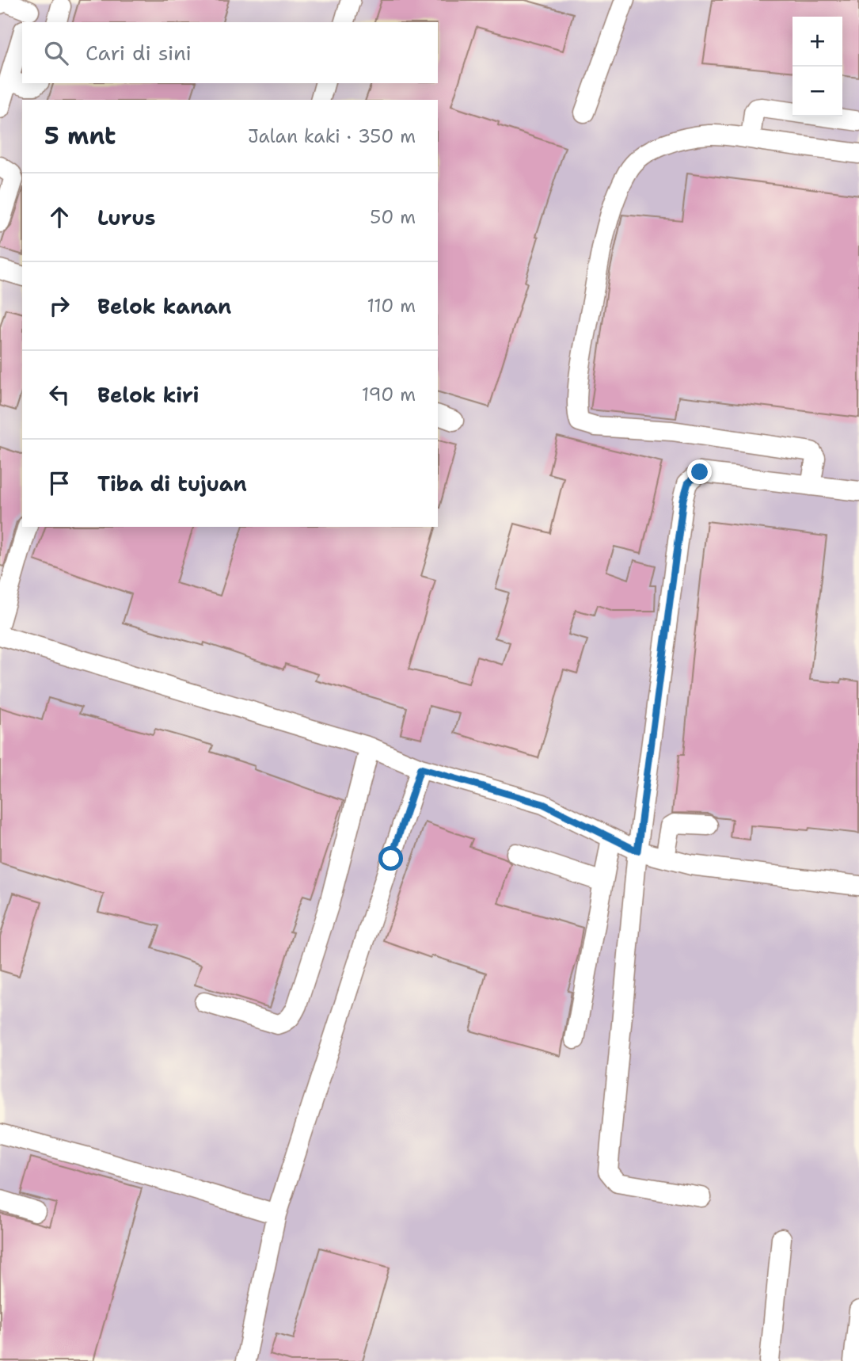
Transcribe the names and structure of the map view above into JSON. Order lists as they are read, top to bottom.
{
  "page": {
    "map_buttons": ["+", "−"],
    "search": "Cari di sini",
    "heading": ["5 mnt", "Jalan kaki · 350 m"],
    "list": [
      ["Lurus", "50 m"],
      ["Belok kanan", "110 m"],
      ["Belok kiri", "190 m"],
      "Tiba di tujuan"
    ]
  }
}
